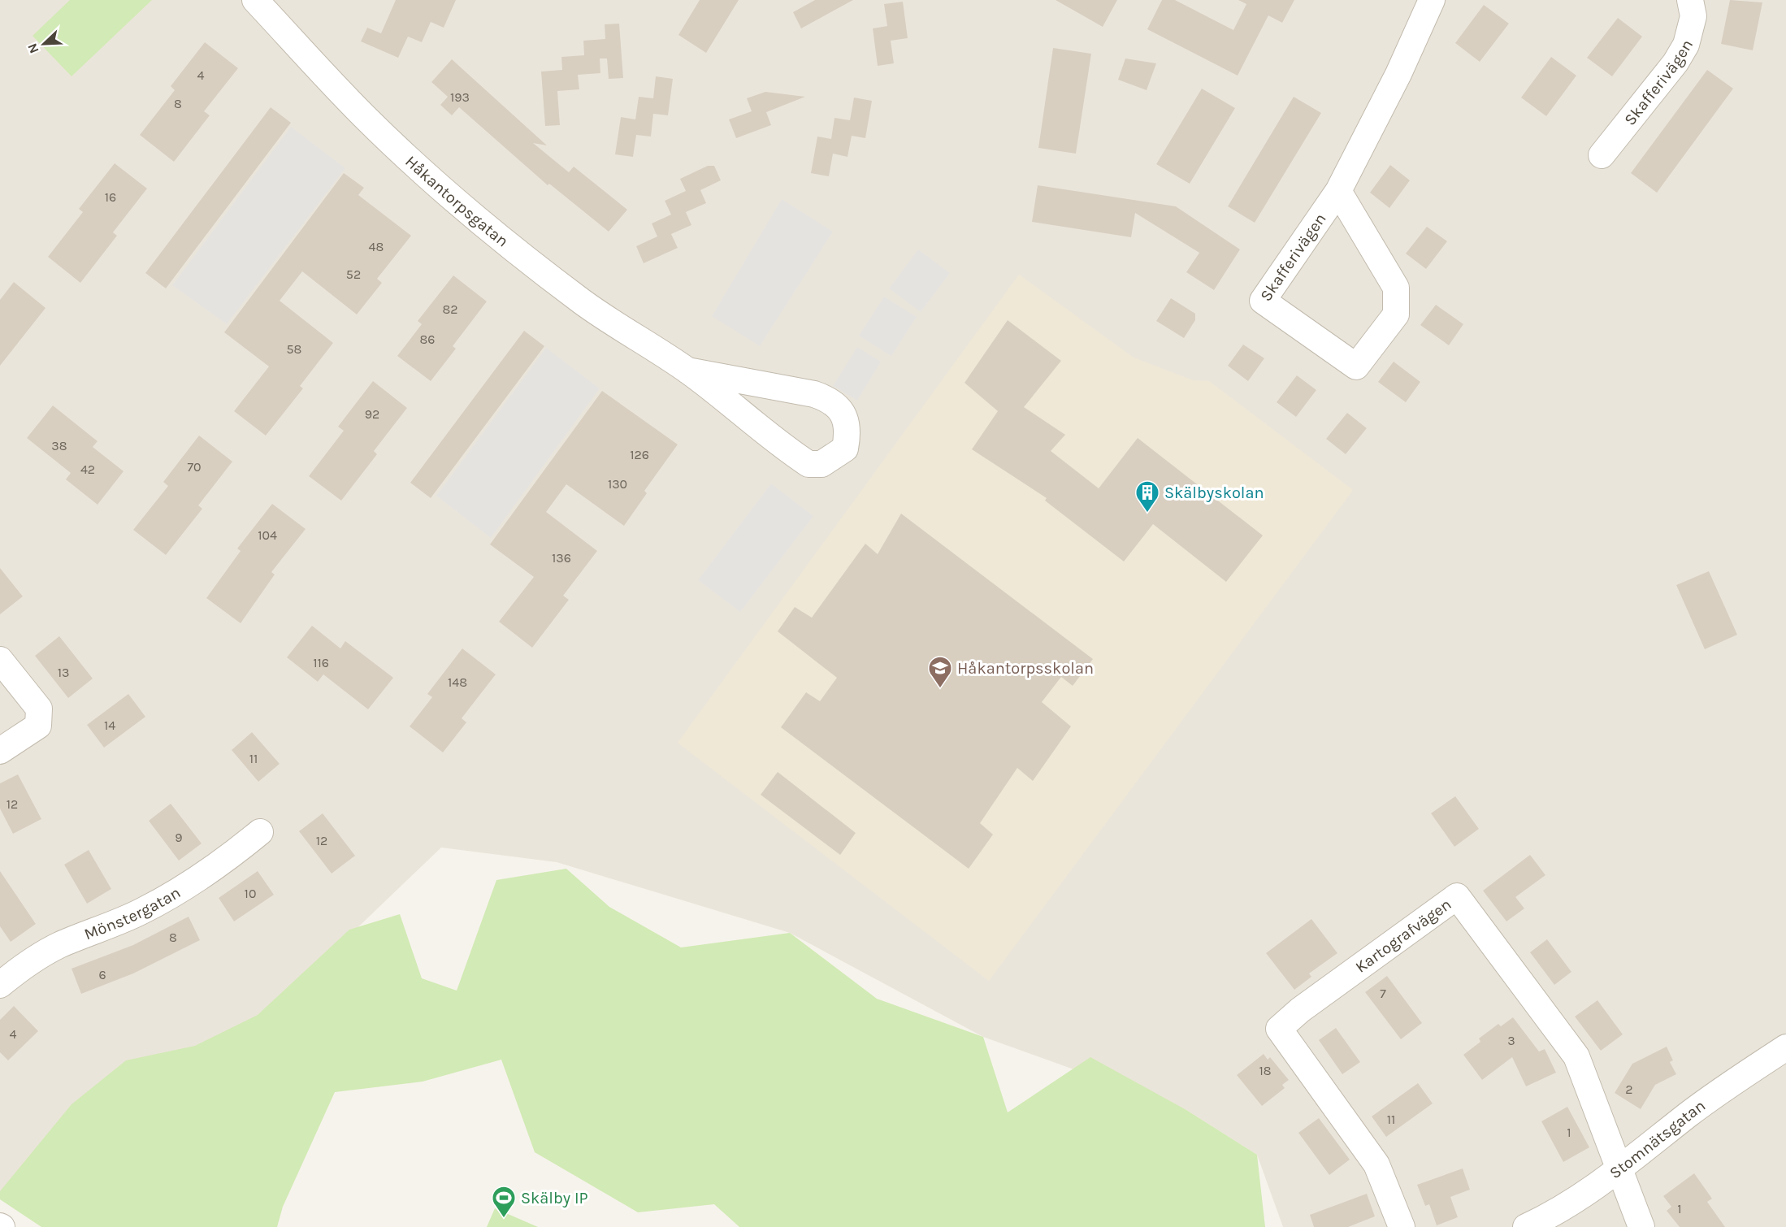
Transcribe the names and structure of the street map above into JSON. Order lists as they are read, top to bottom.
{
  "streets": {
    "street": [
      "Skafferivägen",
      "Håkantorpsgatan",
      "Mönstergatan",
      "Kartografvägen",
      "Stomnätsgatan"
    ]
  },
  "crossings": [
    ["Kartografvägen", "Stomnätsgatan"]
  ],
  "places": {
    "building": ["Skälbyskolan"],
    "school or university": ["Håkantorpsskolan"],
    "sports": ["Skälby IP"]
  },
  "house_numbers": [
    "4",
    "193",
    "8",
    "16",
    "48",
    "52",
    "82",
    "86",
    "58",
    "92",
    "38",
    "126",
    "70",
    "42",
    "130",
    "104",
    "136",
    "116",
    "13",
    "148",
    "14",
    "11",
    "12",
    "9",
    "12",
    "10",
    "8",
    "6",
    "7",
    "4",
    "3",
    "18",
    "2",
    "11",
    "1",
    "1"
  ],
  "north": "bottom left"
}
